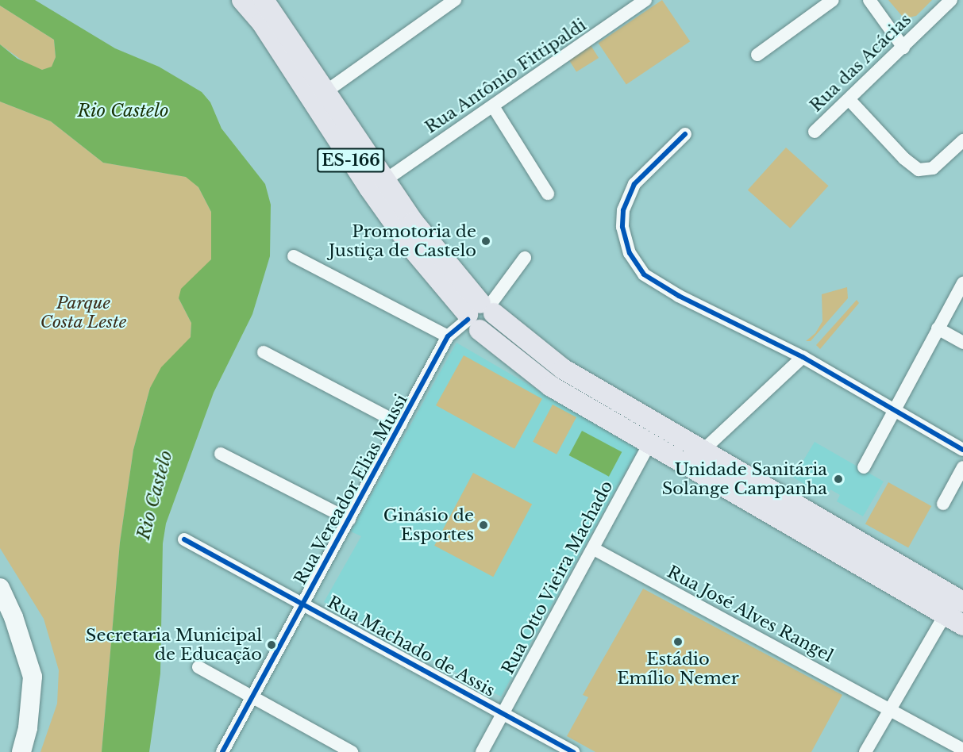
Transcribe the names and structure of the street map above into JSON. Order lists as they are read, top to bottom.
{
  "streets": {
    "main road": ["ES-166"],
    "street": [
      "Rua das Acácias",
      "Rua Antônio Fittipaldi",
      "Rua Vereador Elias Mussi",
      "Rua Otto Vieira Machado",
      "Rua José Alves Rangel",
      "Rua Machado de Assis"
    ]
  },
  "crossings": [
    ["Rua Antônio Fittipaldi", "ES-166"],
    ["ES-166", "Rua Vereador Elias Mussi"],
    ["ES-166", "Rua Otto Vieira Machado"],
    ["Rua Vereador Elias Mussi", "Rua Machado de Assis"],
    ["Rua Otto Vieira Machado", "Rua José Alves Rangel"],
    ["Rua Otto Vieira Machado", "Rua Machado de Assis"]
  ],
  "water": ["Rio Castelo"],
  "parks": ["Parque Costa Leste"],
  "places": [
    "Promotoria de Justiça de Castelo",
    "Unidade Sanitária Solange Campanha",
    "Ginásio de Esportes",
    "Estádio Emílio Nemer",
    "Secretaria Municipal de Educação"
  ]
}
